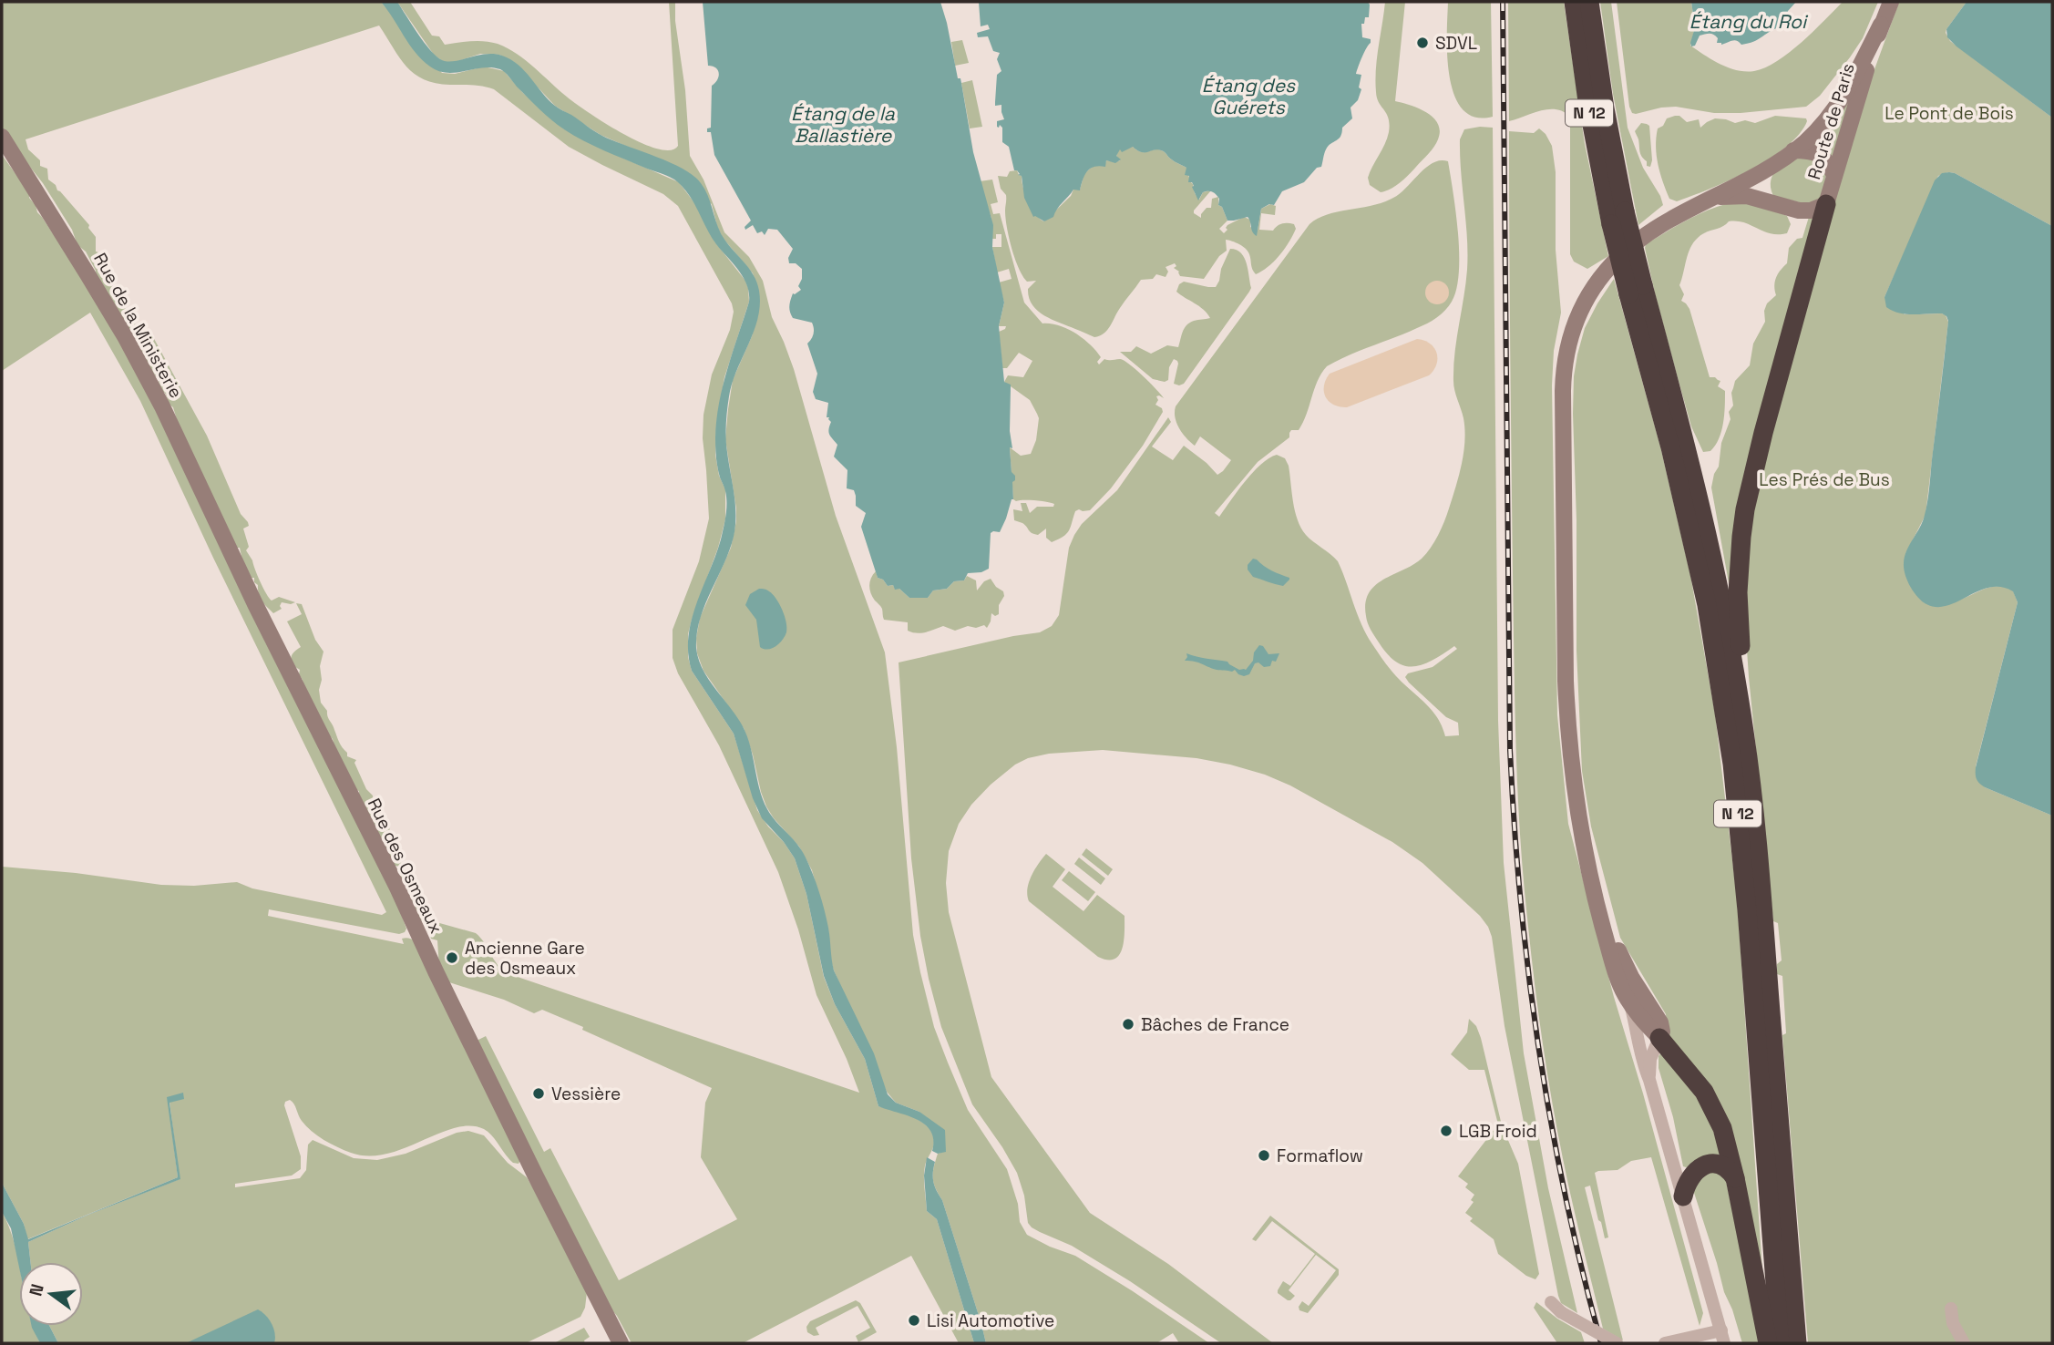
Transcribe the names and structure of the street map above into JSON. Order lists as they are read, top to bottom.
{
  "streets": {
    "highway": ["N 12"],
    "street": ["Route de Paris", "Rue de la Ministerie", "Rue des Osmeaux"]
  },
  "crossings": [
    ["Rue de la Ministerie", "Rue des Osmeaux"]
  ],
  "water": ["Étang du Roi", "Étang des Guérets", "Étang de la Ballastière"],
  "parks": ["Le Pont de Bois", "Les Prés de Bus"],
  "places": [
    "SDVL",
    "Ancienne Gare des Osmeaux",
    "Bâches de France",
    "Vessière",
    "LGB Froid",
    "Formaflow",
    "Lisi Automotive"
  ],
  "north": "left"
}
